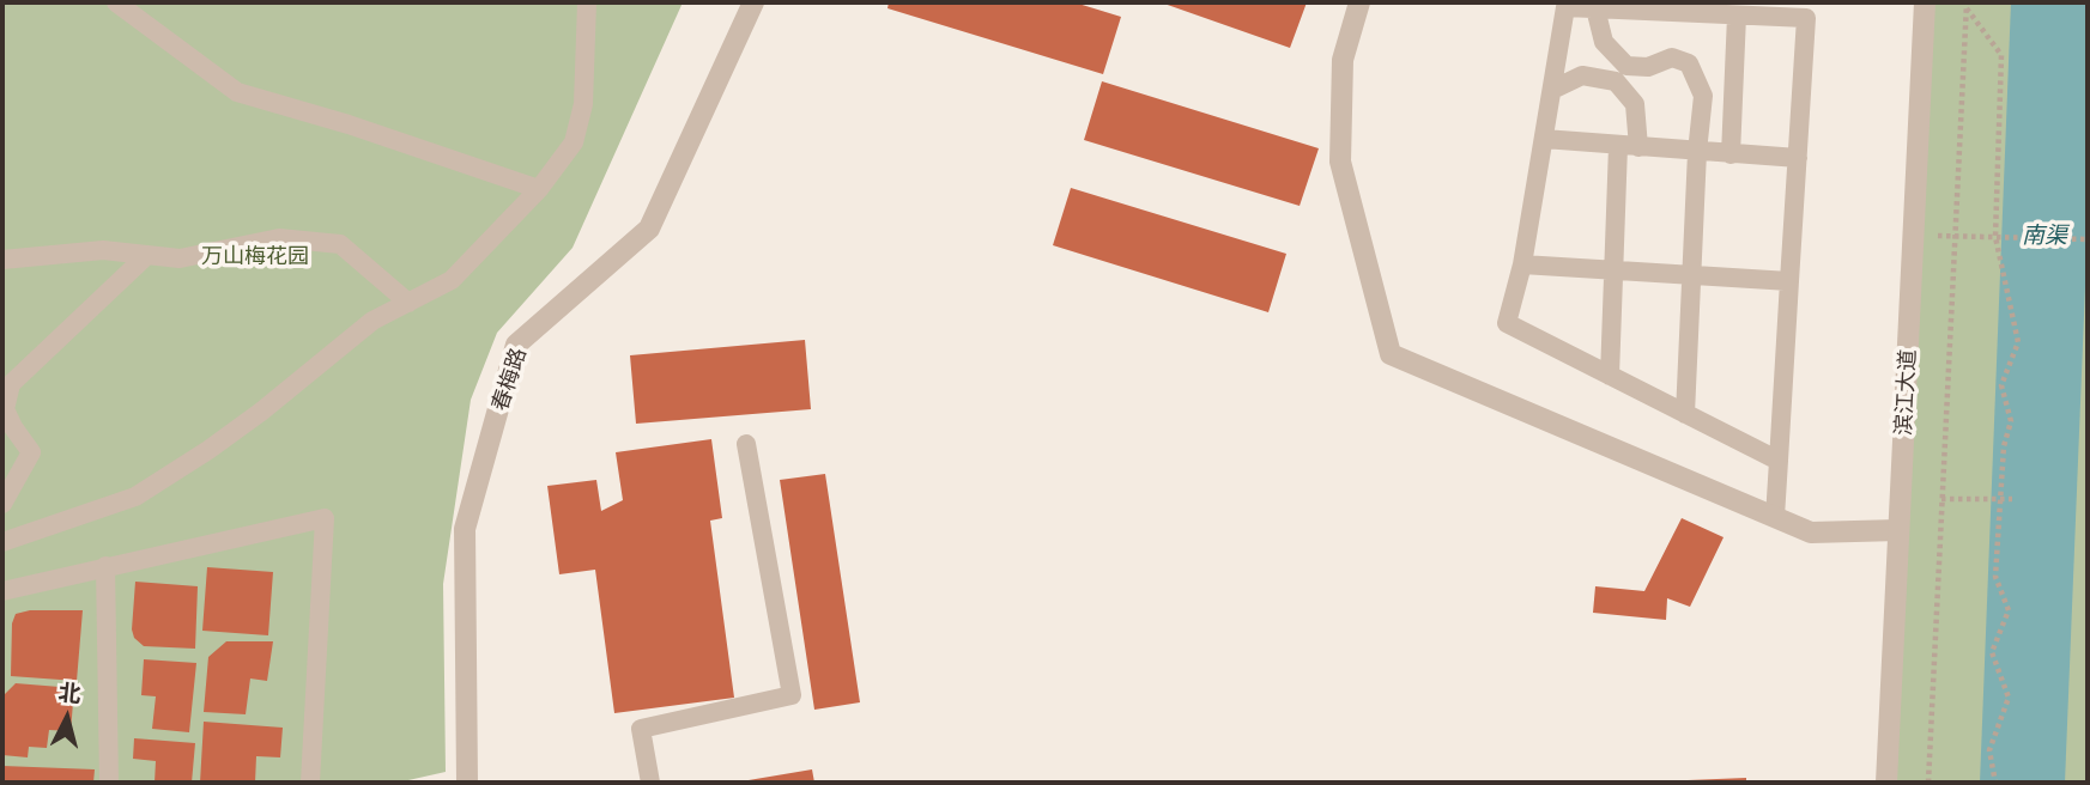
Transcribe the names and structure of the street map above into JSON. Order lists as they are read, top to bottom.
{
  "streets": {
    "street": ["春梅路", "滨江大道"]
  },
  "water": ["南渠"],
  "parks": ["万山梅花园"],
  "north": "top"
}
